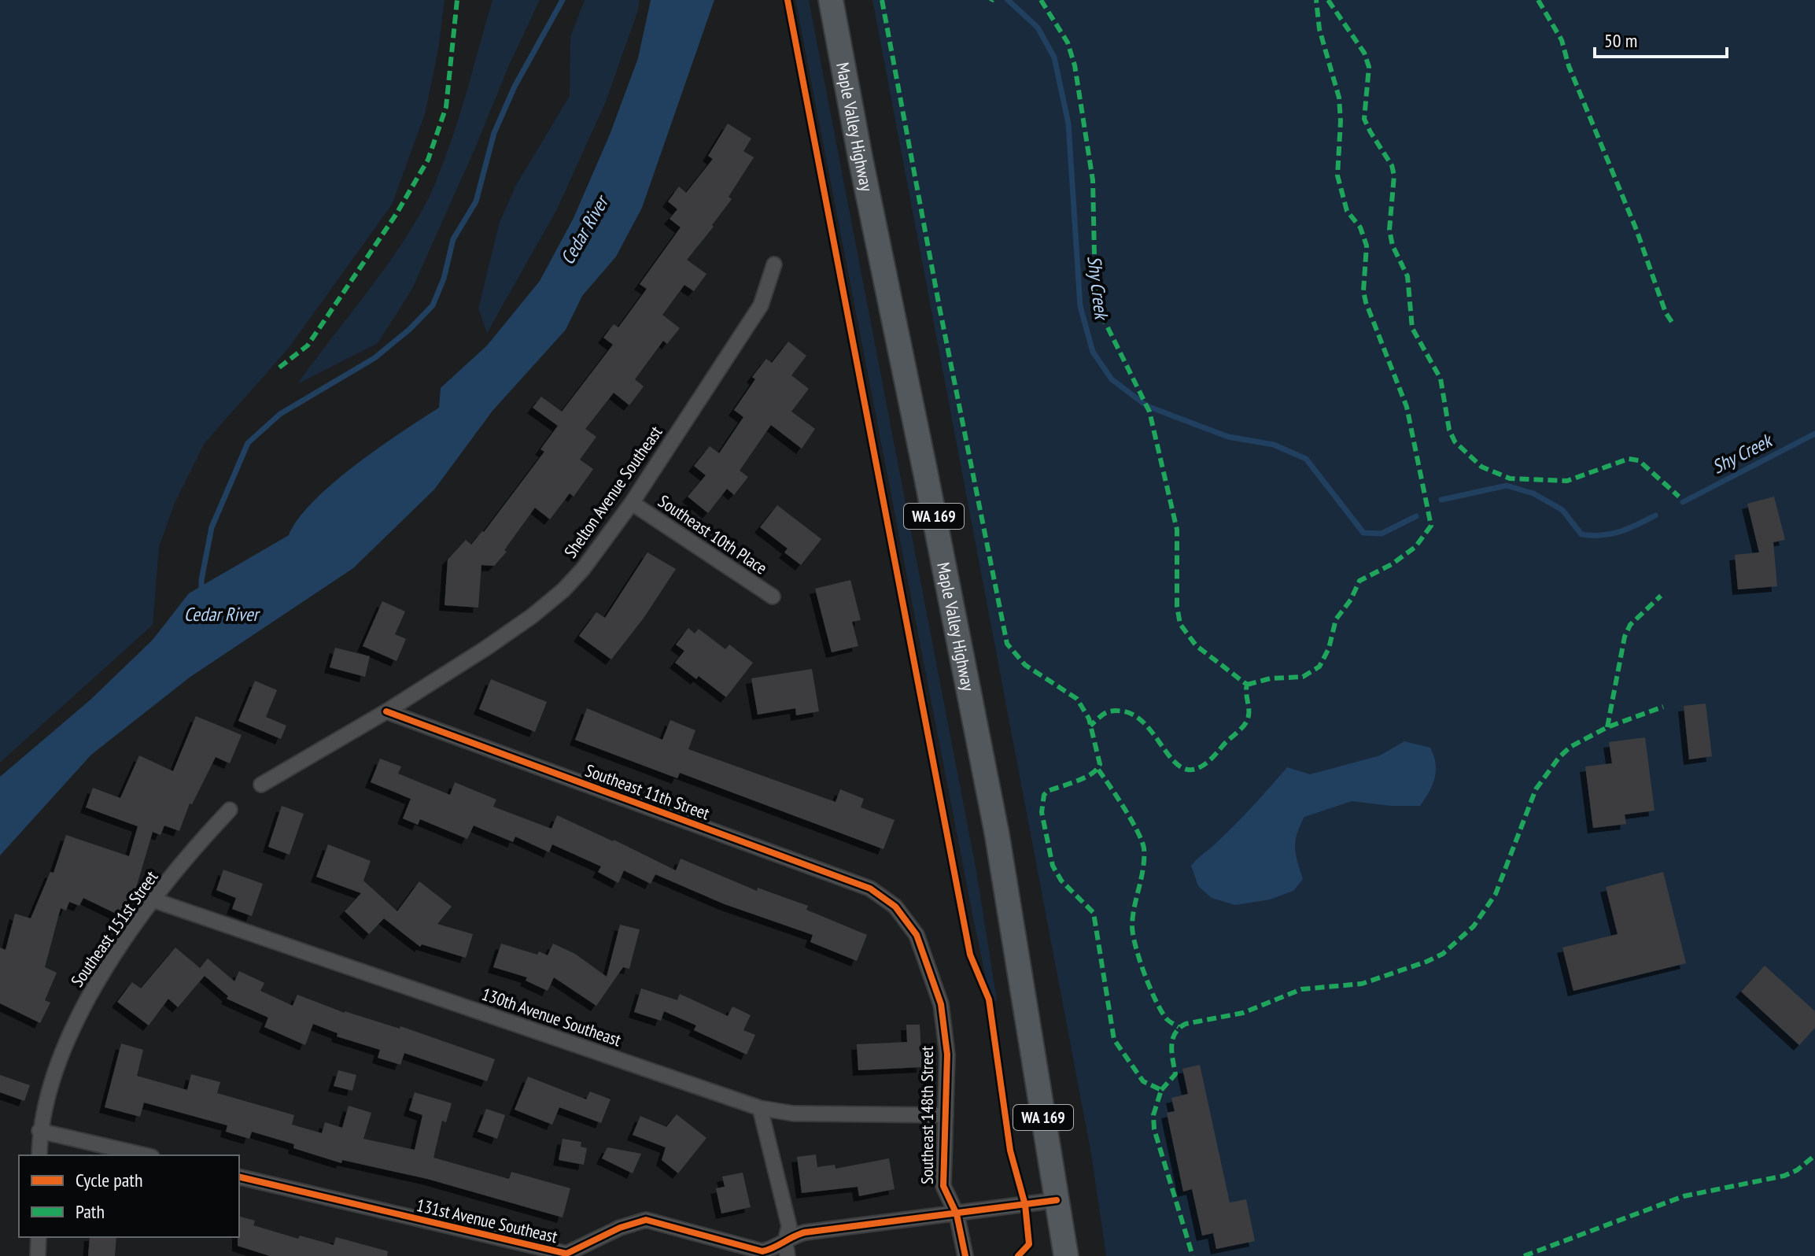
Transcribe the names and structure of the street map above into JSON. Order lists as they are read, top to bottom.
{
  "streets": {
    "main road": ["Maple Valley Highway", "WA 169"],
    "street": [
      "Shelton Avenue Southeast",
      "Southeast 10th Place",
      "Southeast 11th Street",
      "Southeast 151st Street",
      "130th Avenue Southeast",
      "Southeast 148th Street",
      "131st Avenue Southeast"
    ]
  },
  "crossings": [
    ["Maple Valley Highway", "131st Avenue Southeast"],
    ["Shelton Avenue Southeast", "Southeast 10th Place"],
    ["Shelton Avenue Southeast", "Southeast 11th Street"],
    ["Southeast 11th Street", "Southeast 148th Street"],
    ["Southeast 151st Street", "130th Avenue Southeast"],
    ["130th Avenue Southeast", "Southeast 148th Street"],
    ["Southeast 148th Street", "131st Avenue Southeast"]
  ],
  "water": ["Cedar River", "Shy Creek"],
  "legend": ["Cycle path", "Path"],
  "scale_bar": "50 m"
}
